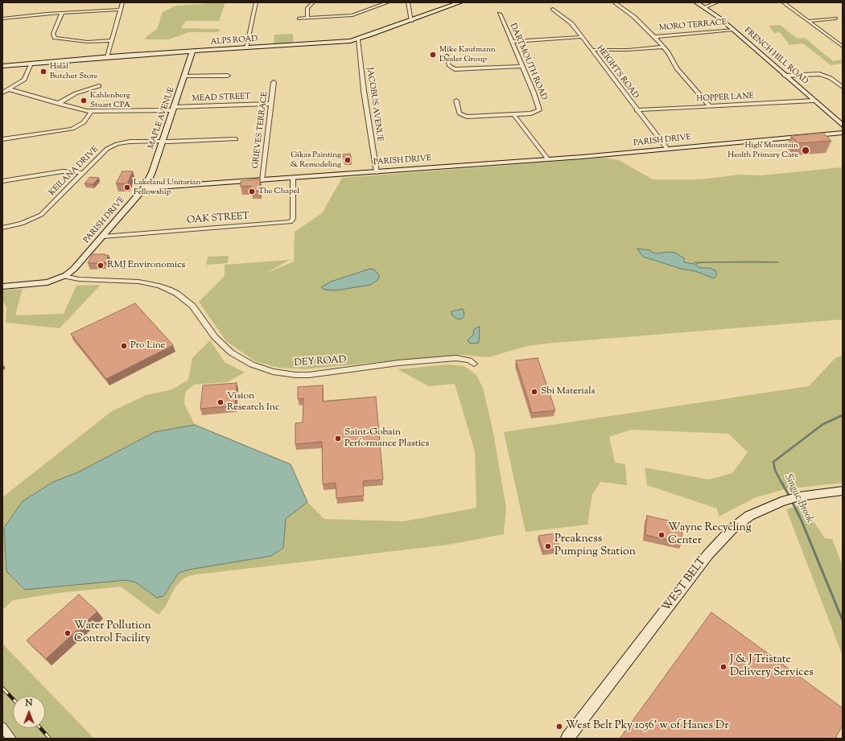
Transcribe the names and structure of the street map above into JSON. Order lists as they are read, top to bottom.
{
  "streets": {
    "main road": [
      "ALPS ROAD",
      "FRENCH HILL ROAD",
      "MAPLE AVENUE",
      "PARISH DRIVE",
      "WEST BELT"
    ],
    "street": [
      "MORO TERRACE",
      "DARTMOUTH ROAD",
      "HEIGHTS ROAD",
      "MEAD STREET",
      "HOPPER LANE",
      "JACOBUS AVENUE",
      "GRIEVES TERRACE",
      "KEILANA DRIVE",
      "OAK STREET",
      "DEY ROAD"
    ]
  },
  "crossings": [
    ["MORO TERRACE", "FRENCH HILL ROAD"],
    ["ALPS ROAD", "JACOBUS AVENUE"],
    ["ALPS ROAD", "MAPLE AVENUE"],
    ["FRENCH HILL ROAD", "HOPPER LANE"],
    ["HEIGHTS ROAD", "HOPPER LANE"],
    ["HEIGHTS ROAD", "PARISH DRIVE"],
    ["MEAD STREET", "MAPLE AVENUE"],
    ["MEAD STREET", "GRIEVES TERRACE"],
    ["JACOBUS AVENUE", "PARISH DRIVE"],
    ["MAPLE AVENUE", "PARISH DRIVE"],
    ["MAPLE AVENUE", "KEILANA DRIVE"],
    ["GRIEVES TERRACE", "PARISH DRIVE"],
    ["PARISH DRIVE", "OAK STREET"],
    ["PARISH DRIVE", "DEY ROAD"]
  ],
  "water": ["Singac Brook"],
  "places": [
    "Mike Kaufmann Dealer Group",
    "Halal Butcher Store",
    "Kahlenberg Stuart CPA",
    "High Mountain Health Primary Care",
    "Gikas Painting & Remodeling",
    "Lakeland Unitarian Fellowship",
    "The Chapel",
    "RMJ Environomics",
    "Pro Line",
    "Sbi Materials",
    "Vision Research Inc",
    "Saint-Gobain Performance Plastics",
    "Wayne Recycling Center",
    "Preakness Pumping Station",
    "Water Pollution Control Facility",
    "J & J Tristate Delivery Services",
    "West Belt Pky 1056' w of Hanes Dr"
  ],
  "north": "top"
}
